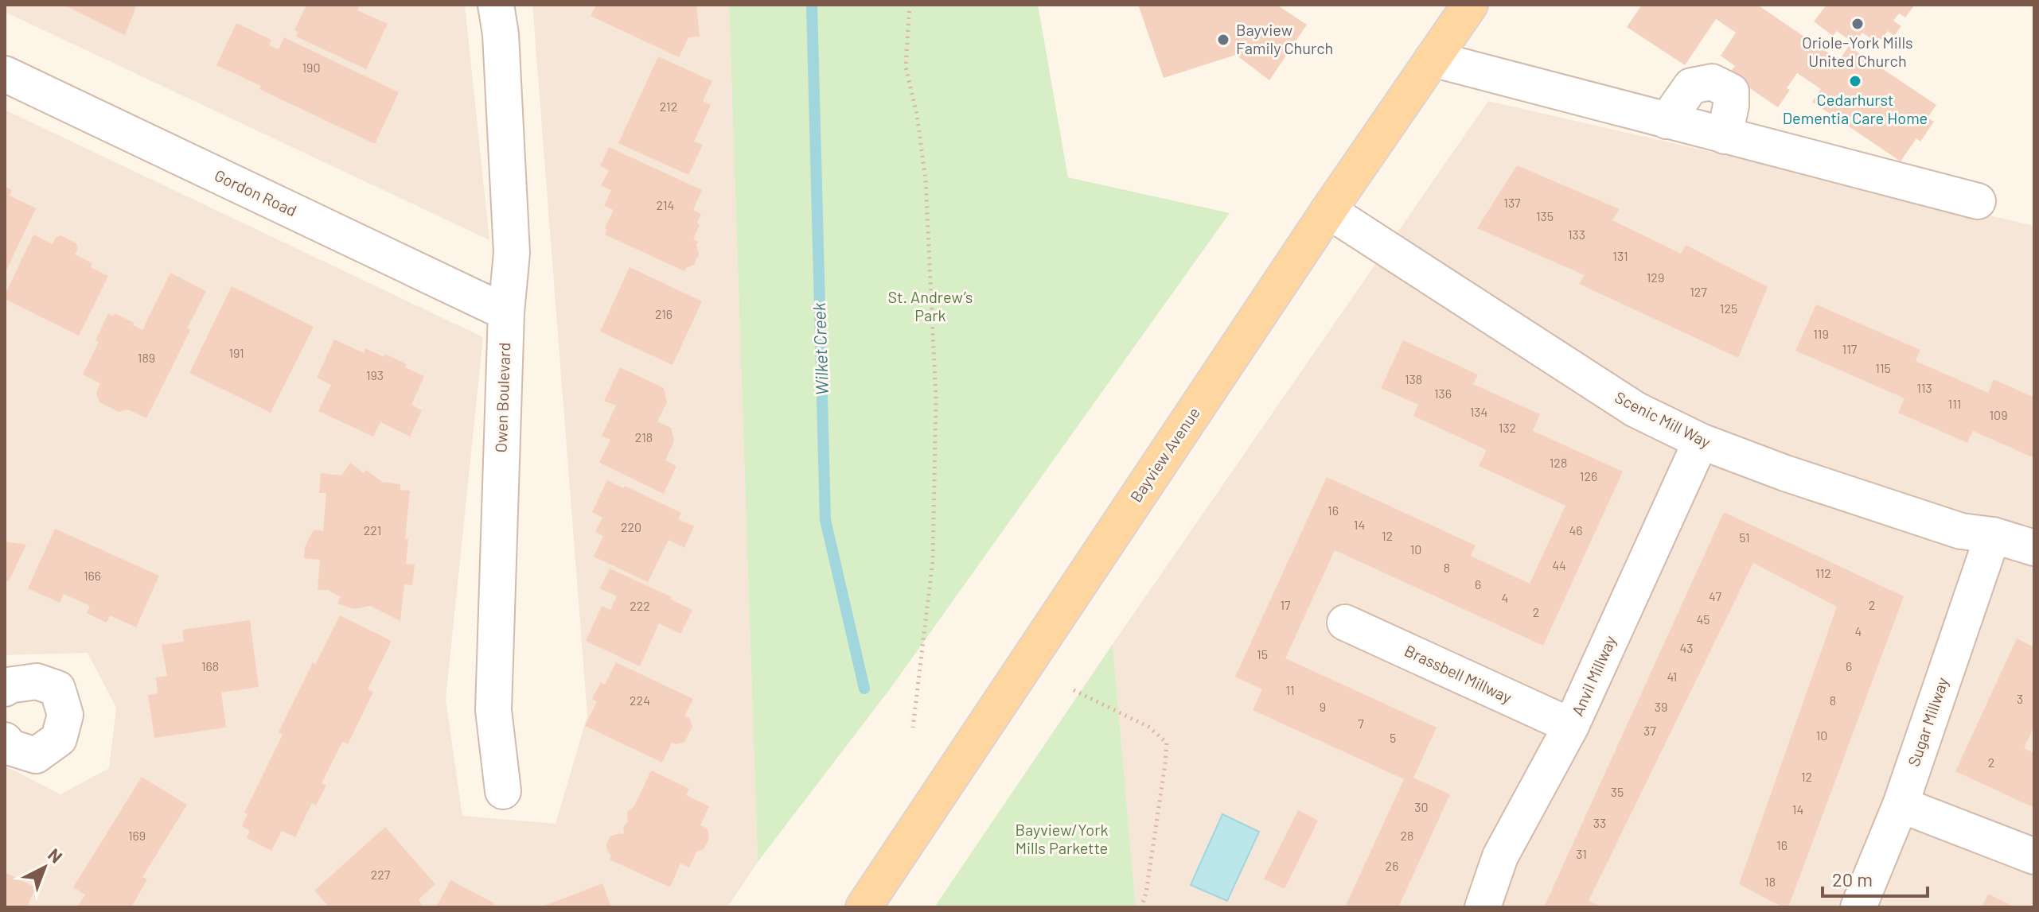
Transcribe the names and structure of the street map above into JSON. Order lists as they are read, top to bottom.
{
  "streets": {
    "main road": ["Bayview Avenue"],
    "street": [
      "Gordon Road",
      "Owen Boulevard",
      "Scenic Mill Way",
      "Brassbell Millway",
      "Anvil Millway",
      "Sugar Millway"
    ]
  },
  "crossings": [
    ["Gordon Road", "Owen Boulevard"],
    ["Scenic Mill Way", "Bayview Avenue"],
    ["Scenic Mill Way", "Anvil Millway"],
    ["Scenic Mill Way", "Sugar Millway"],
    ["Brassbell Millway", "Anvil Millway"]
  ],
  "water": ["Wilket Creek"],
  "parks": ["St. Andrew’s Park", "Bayview/York Mills Parkette"],
  "places": ["Oriole-York Mills United Church", "Bayview Family Church", "Cedarhurst Dementia Care Home"],
  "house_numbers": [
    "190",
    "212",
    "137",
    "214",
    "135",
    "133",
    "131",
    "129",
    "127",
    "125",
    "216",
    "119",
    "117",
    "191",
    "189",
    "115",
    "193",
    "138",
    "113",
    "136",
    "111",
    "134",
    "109",
    "132",
    "218",
    "128",
    "126",
    "16",
    "14",
    "220",
    "221",
    "46",
    "12",
    "51",
    "10",
    "44",
    "8",
    "112",
    "166",
    "6",
    "47",
    "4",
    "17",
    "2",
    "222",
    "2",
    "45",
    "4",
    "43",
    "15",
    "168",
    "6",
    "41",
    "11",
    "3",
    "224",
    "8",
    "9",
    "39",
    "7",
    "37",
    "10",
    "5",
    "2",
    "12",
    "35",
    "30",
    "14",
    "33",
    "169",
    "28",
    "16",
    "31",
    "26",
    "227",
    "18"
  ],
  "scale_bar": "20 m",
  "north": "top right"
}
